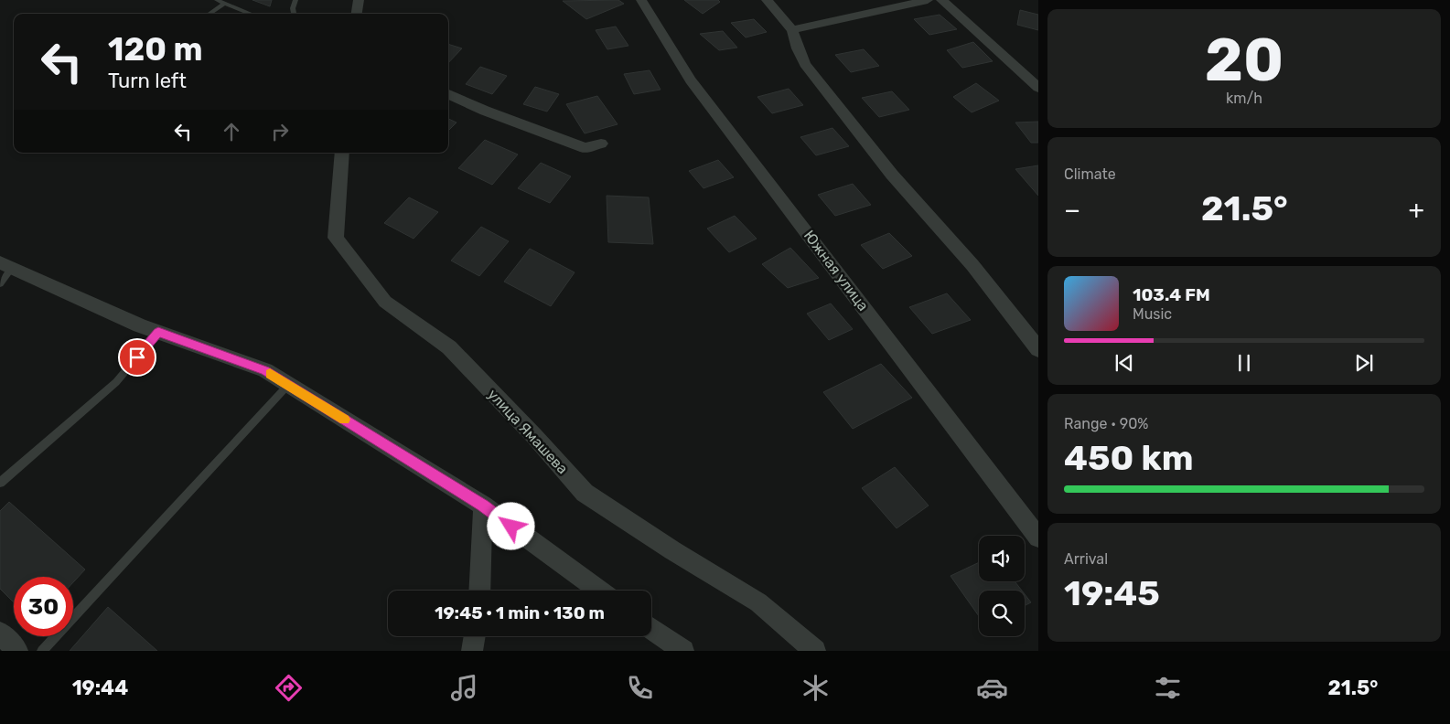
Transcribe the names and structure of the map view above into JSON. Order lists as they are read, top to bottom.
{
  "streets": {
    "street": ["Южная улица", "улица Ямашева"]
  },
  "page": {
    "tile": [
      ["20", "km/h"],
      "Climate",
      ["Range · 90%", "450 km"],
      ["Arrival", "19:45"]
    ],
    "turn": ["120 m", "Turn left"],
    "heat": ["−", "21.5°", "+"],
    "song": ["103.4 FM", "Music"],
    "limit": "30",
    "trip": "19:45 · 1 min · 130 m",
    "tabs": ["19:44", "21.5°"]
  }
}
